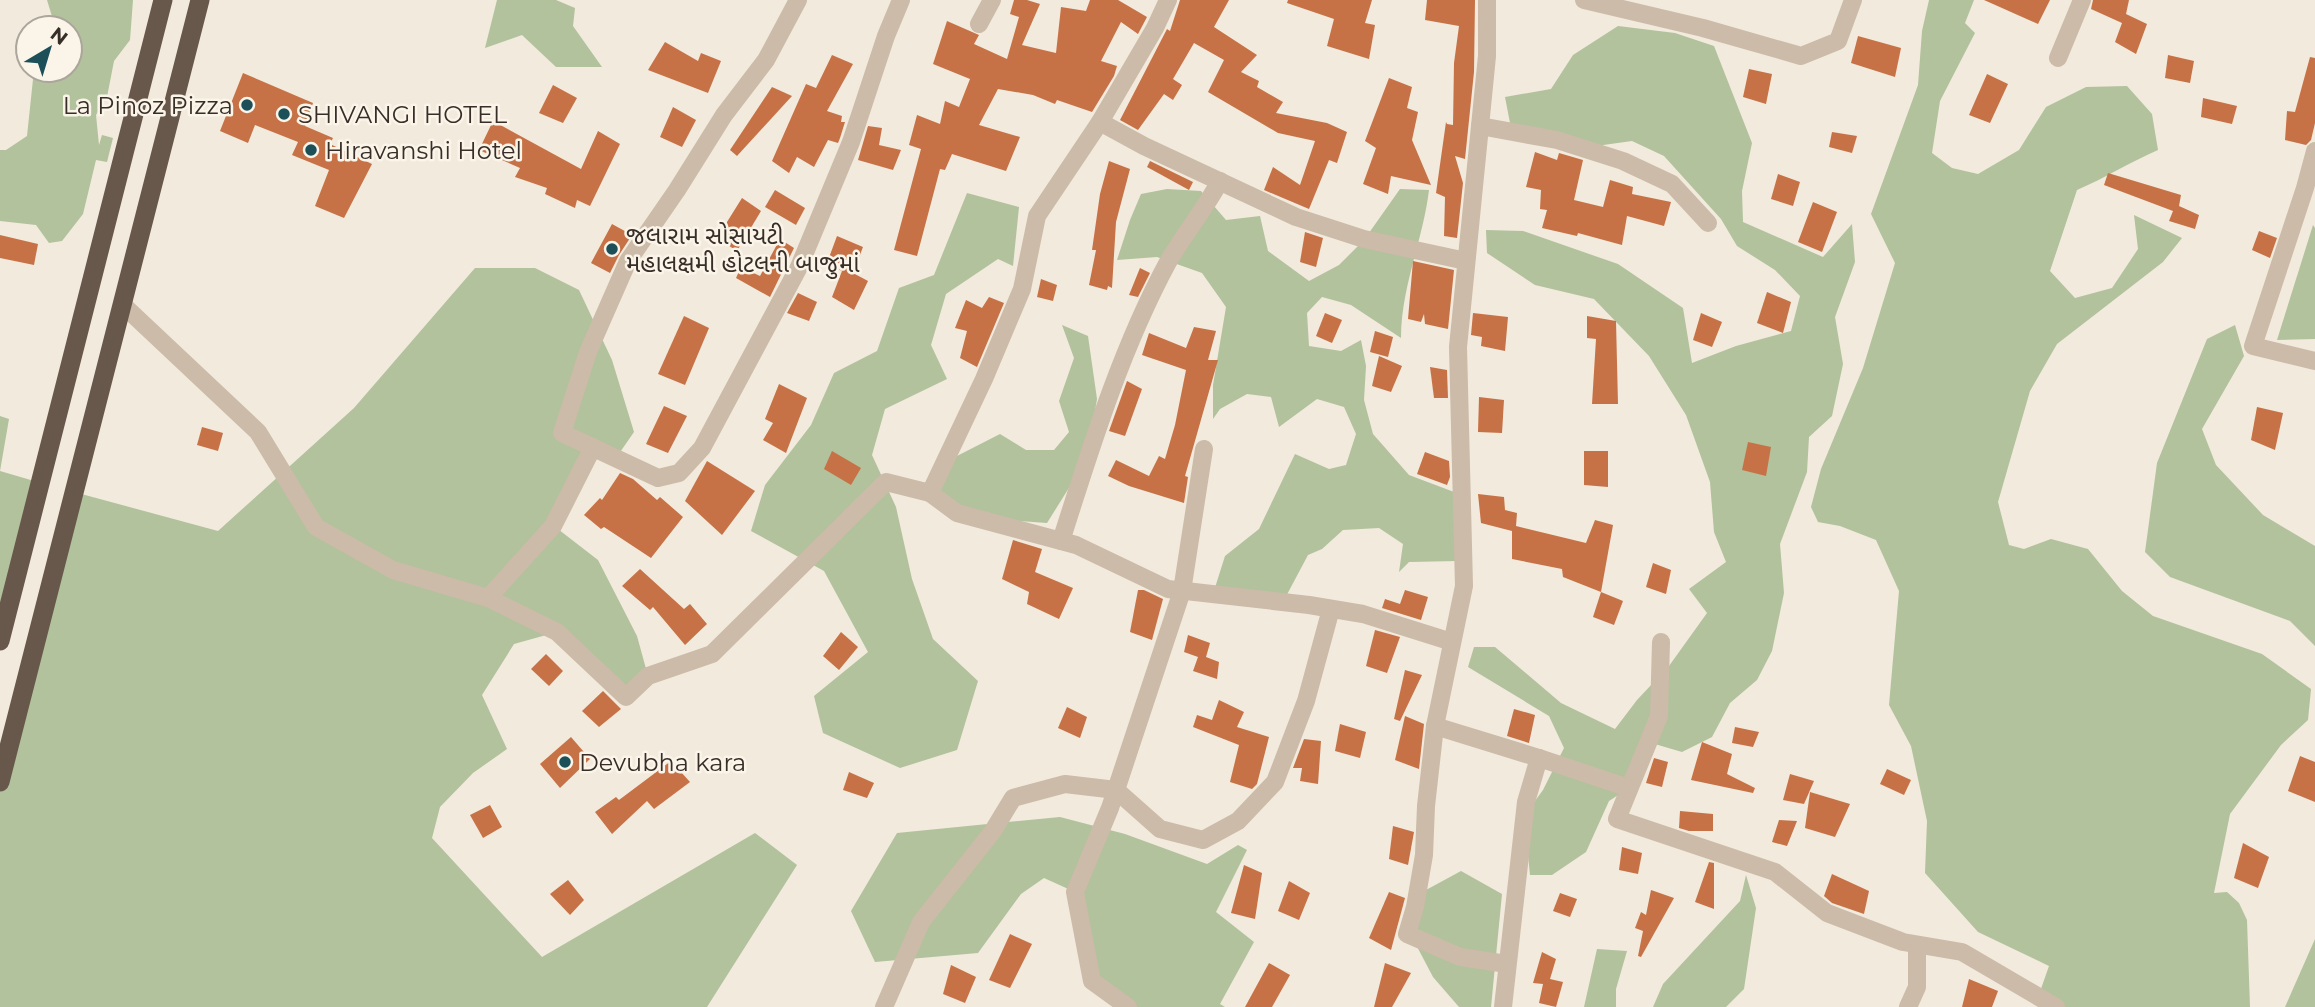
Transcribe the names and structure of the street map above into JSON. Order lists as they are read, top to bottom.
{
  "places": [
    "La Pinoz Pizza",
    "SHIVANGI HOTEL",
    "Hiravanshi Hotel",
    "જલારામ સોસાયટી મહાલ‌ક્ષમી હોટલની બાજુમાં",
    "Devubha kara"
  ],
  "north": "top right"
}
